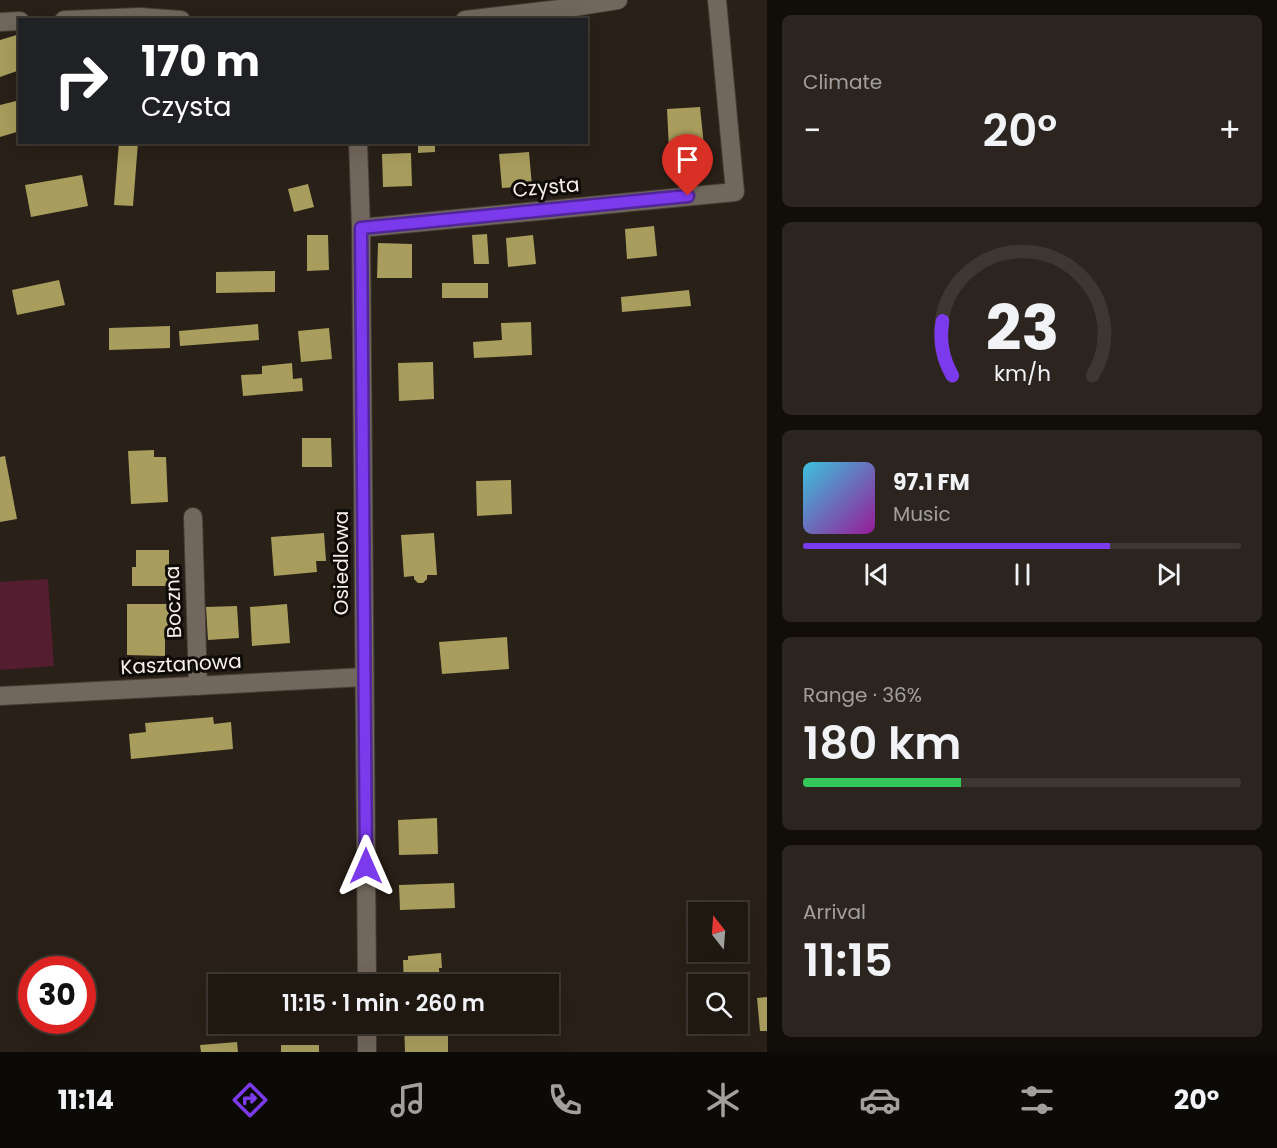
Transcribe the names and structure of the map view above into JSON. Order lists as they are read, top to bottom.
{
  "streets": {
    "street": [
      "Czysta",
      "Osiedlowa",
      "Boczna",
      "Kasztanowa"
    ]
  },
  "crossings": [
    ["Czysta", "Osiedlowa"],
    ["Osiedlowa", "Kasztanowa"],
    ["Boczna", "Kasztanowa"]
  ],
  "north": "top",
  "page": {
    "tile": [
      "Climate",
      ["Range · 36%", "180 km"],
      ["Arrival", "11:15"]
    ],
    "turn": ["170 m", "Czysta"],
    "heat": ["−", "20°", "+"],
    "song": ["97.1 FM", "Music"],
    "limit": "30",
    "trip": "11:15 · 1 min · 260 m",
    "tabs": ["11:14", "20°"],
    "gauge": ["23", "km/h"]
  }
}
